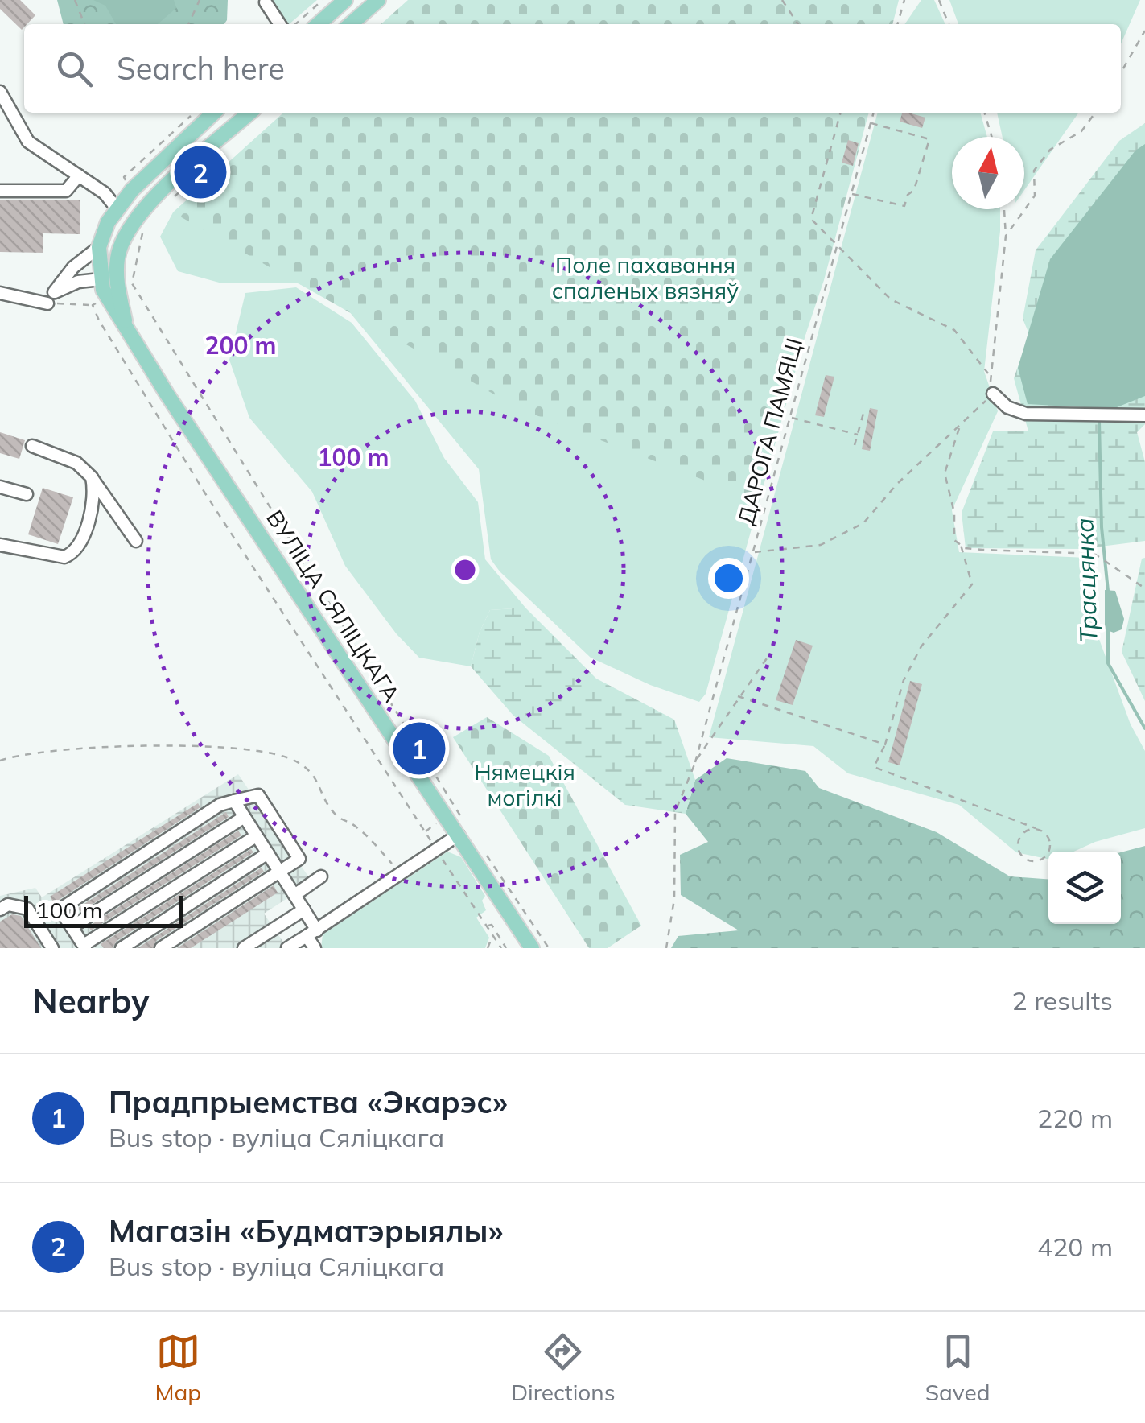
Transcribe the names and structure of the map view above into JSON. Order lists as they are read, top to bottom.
{
  "streets": {
    "main road": ["ВУЛІЦА СЯЛІЦКАГА"],
    "path": ["ДАРОГА ПАМЯЦІ"]
  },
  "water": ["Трасцянка"],
  "parks": ["Поле пахавання спаленых вязняў", "Нямецкія могілкі"],
  "scale_bar": "100 m",
  "north": "top",
  "page": {
    "search": "Search here",
    "pins": ["2", "1"],
    "scale": "100 m",
    "heading": ["Nearby", "2 results"],
    "list": [
      {
        "mark": "1",
        "name": "Прадпрыемства «Экарэс»",
        "note": "Bus stop · вуліца Сяліцкага",
        "value": "220 m"
      },
      {
        "mark": "2",
        "name": "Магазін «Будматэрыялы»",
        "note": "Bus stop · вуліца Сяліцкага",
        "value": "420 m"
      }
    ],
    "nav": ["Map", "Directions", "Saved"]
  },
  "rings": ["200 m", "100 m"]
}
